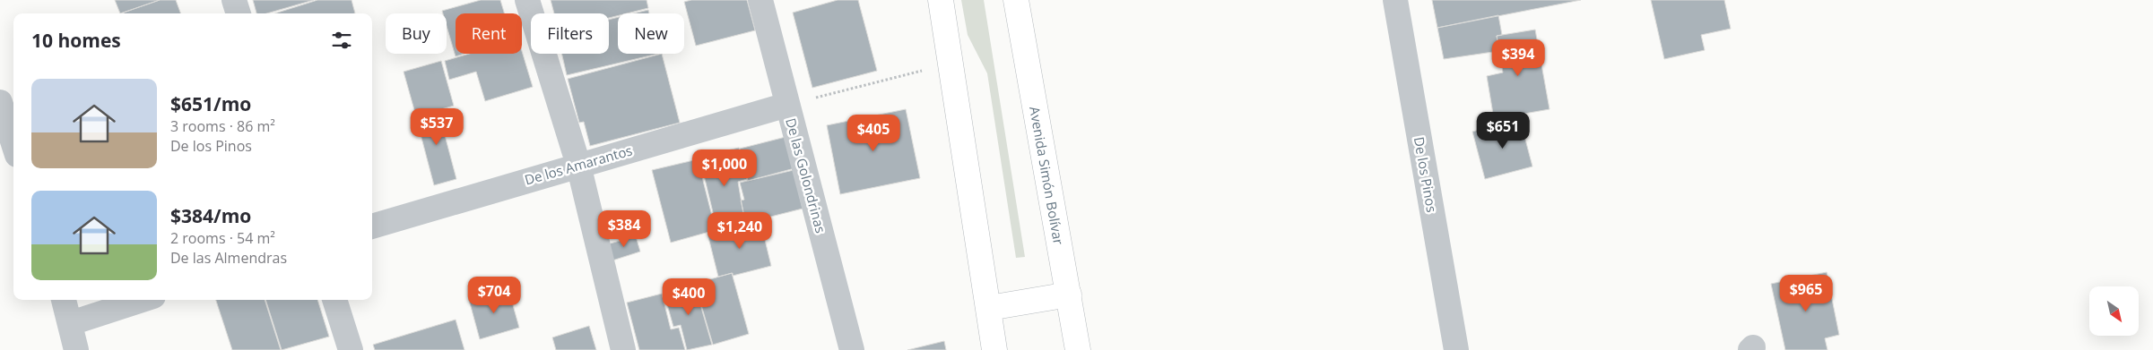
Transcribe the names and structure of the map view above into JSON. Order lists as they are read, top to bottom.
{
  "streets": {
    "highway": ["Avenida Simón Bolívar"],
    "street": ["De los Amarantos", "De los Pinos", "De las Golondrinas"]
  },
  "crossings": [
    ["De los Amarantos", "De las Golondrinas"]
  ],
  "north": "bottom right",
  "page": {
    "chip": [
      "Buy",
      "Rent",
      "Filters",
      "New"
    ],
    "heading": "10 homes",
    "price": [
      "$394",
      "$537",
      "$651",
      "$405",
      "$1,000",
      "$384",
      "$1,240",
      "$965",
      "$704",
      "$400"
    ],
    "list": [
      {
        "name": "$651/mo",
        "note": "3 rooms · 86 m² · De los Pinos"
      },
      {
        "name": "$384/mo",
        "note": "2 rooms · 54 m² · De las Almendras"
      }
    ]
  }
}
